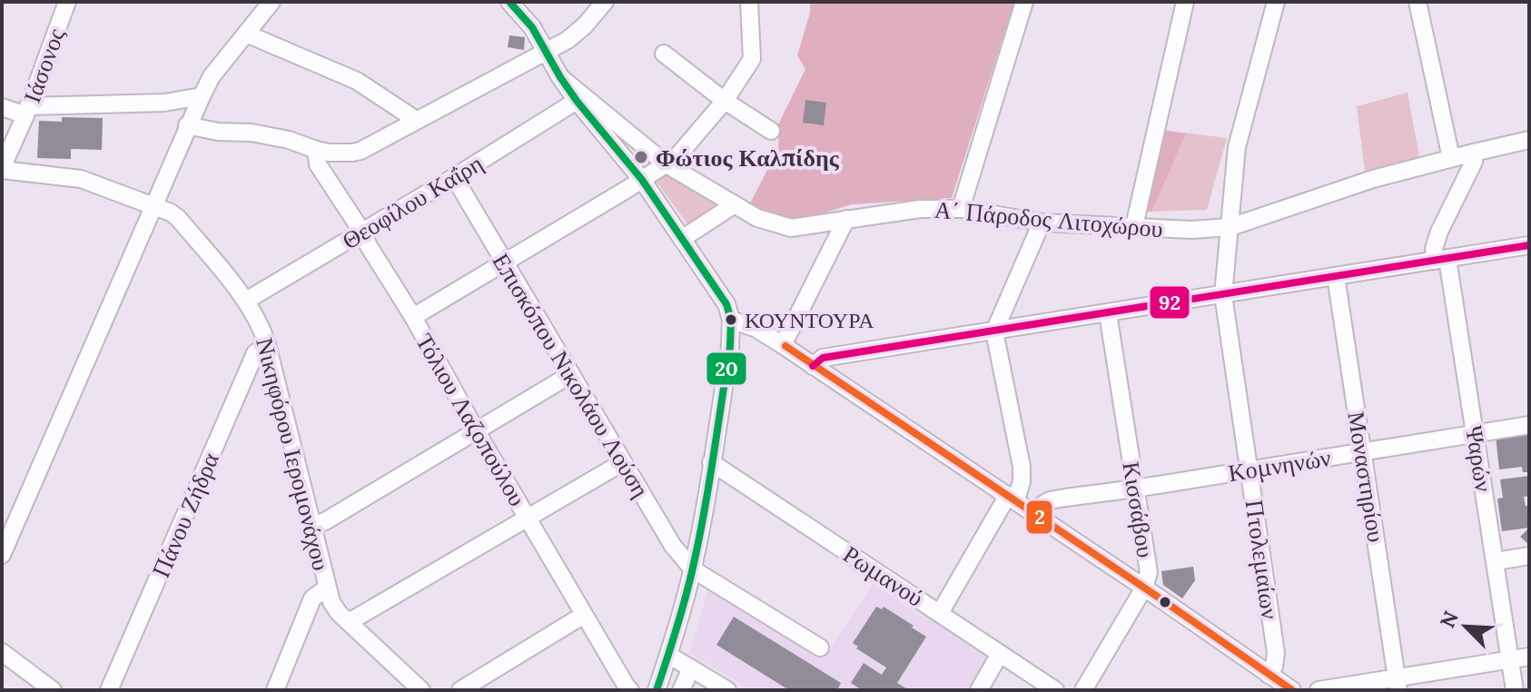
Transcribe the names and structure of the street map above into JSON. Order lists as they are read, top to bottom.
{
  "streets": {
    "street": [
      "Ιάσονος",
      "Θεοφίλου Καΐρη",
      "Α΄ Πάροδος Λιτοχώρου",
      "Επισκόπου Νικολάου Λούση",
      "Τόλιου Λαζοπούλου",
      "Νικηφόρου Ιερομονάχου",
      "Ψαρών",
      "Κομνηνών",
      "Μοναστηρίου",
      "Κισσάβου",
      "Πάνου Ζήδρα",
      "Πτολεμαίων",
      "Ρωμανού"
    ]
  },
  "crossings": [
    ["Ιάσονος", "Νικηφόρου Ιερομονάχου"],
    ["Θεοφίλου Καΐρη", "Επισκόπου Νικολάου Λούση"],
    ["Θεοφίλου Καΐρη", "Τόλιου Λαζοπούλου"],
    ["Θεοφίλου Καΐρη", "Νικηφόρου Ιερομονάχου"],
    ["Α΄ Πάροδος Λιτοχώρου", "Ψαρών"],
    ["Α΄ Πάροδος Λιτοχώρου", "Πτολεμαίων"],
    ["Νικηφόρου Ιερομονάχου", "Πάνου Ζήδρα"],
    ["Ψαρών", "Κομνηνών"],
    ["Κομνηνών", "Μοναστηρίου"],
    ["Κομνηνών", "Κισσάβου"],
    ["Κομνηνών", "Πτολεμαίων"]
  ],
  "places": ["Φώτιος Καλπίδης", "ΚΟΥΝΤΟΥΡΑ"],
  "lines": ["transit line 20", "transit line 92", "transit line 2"],
  "north": "top left"
}
